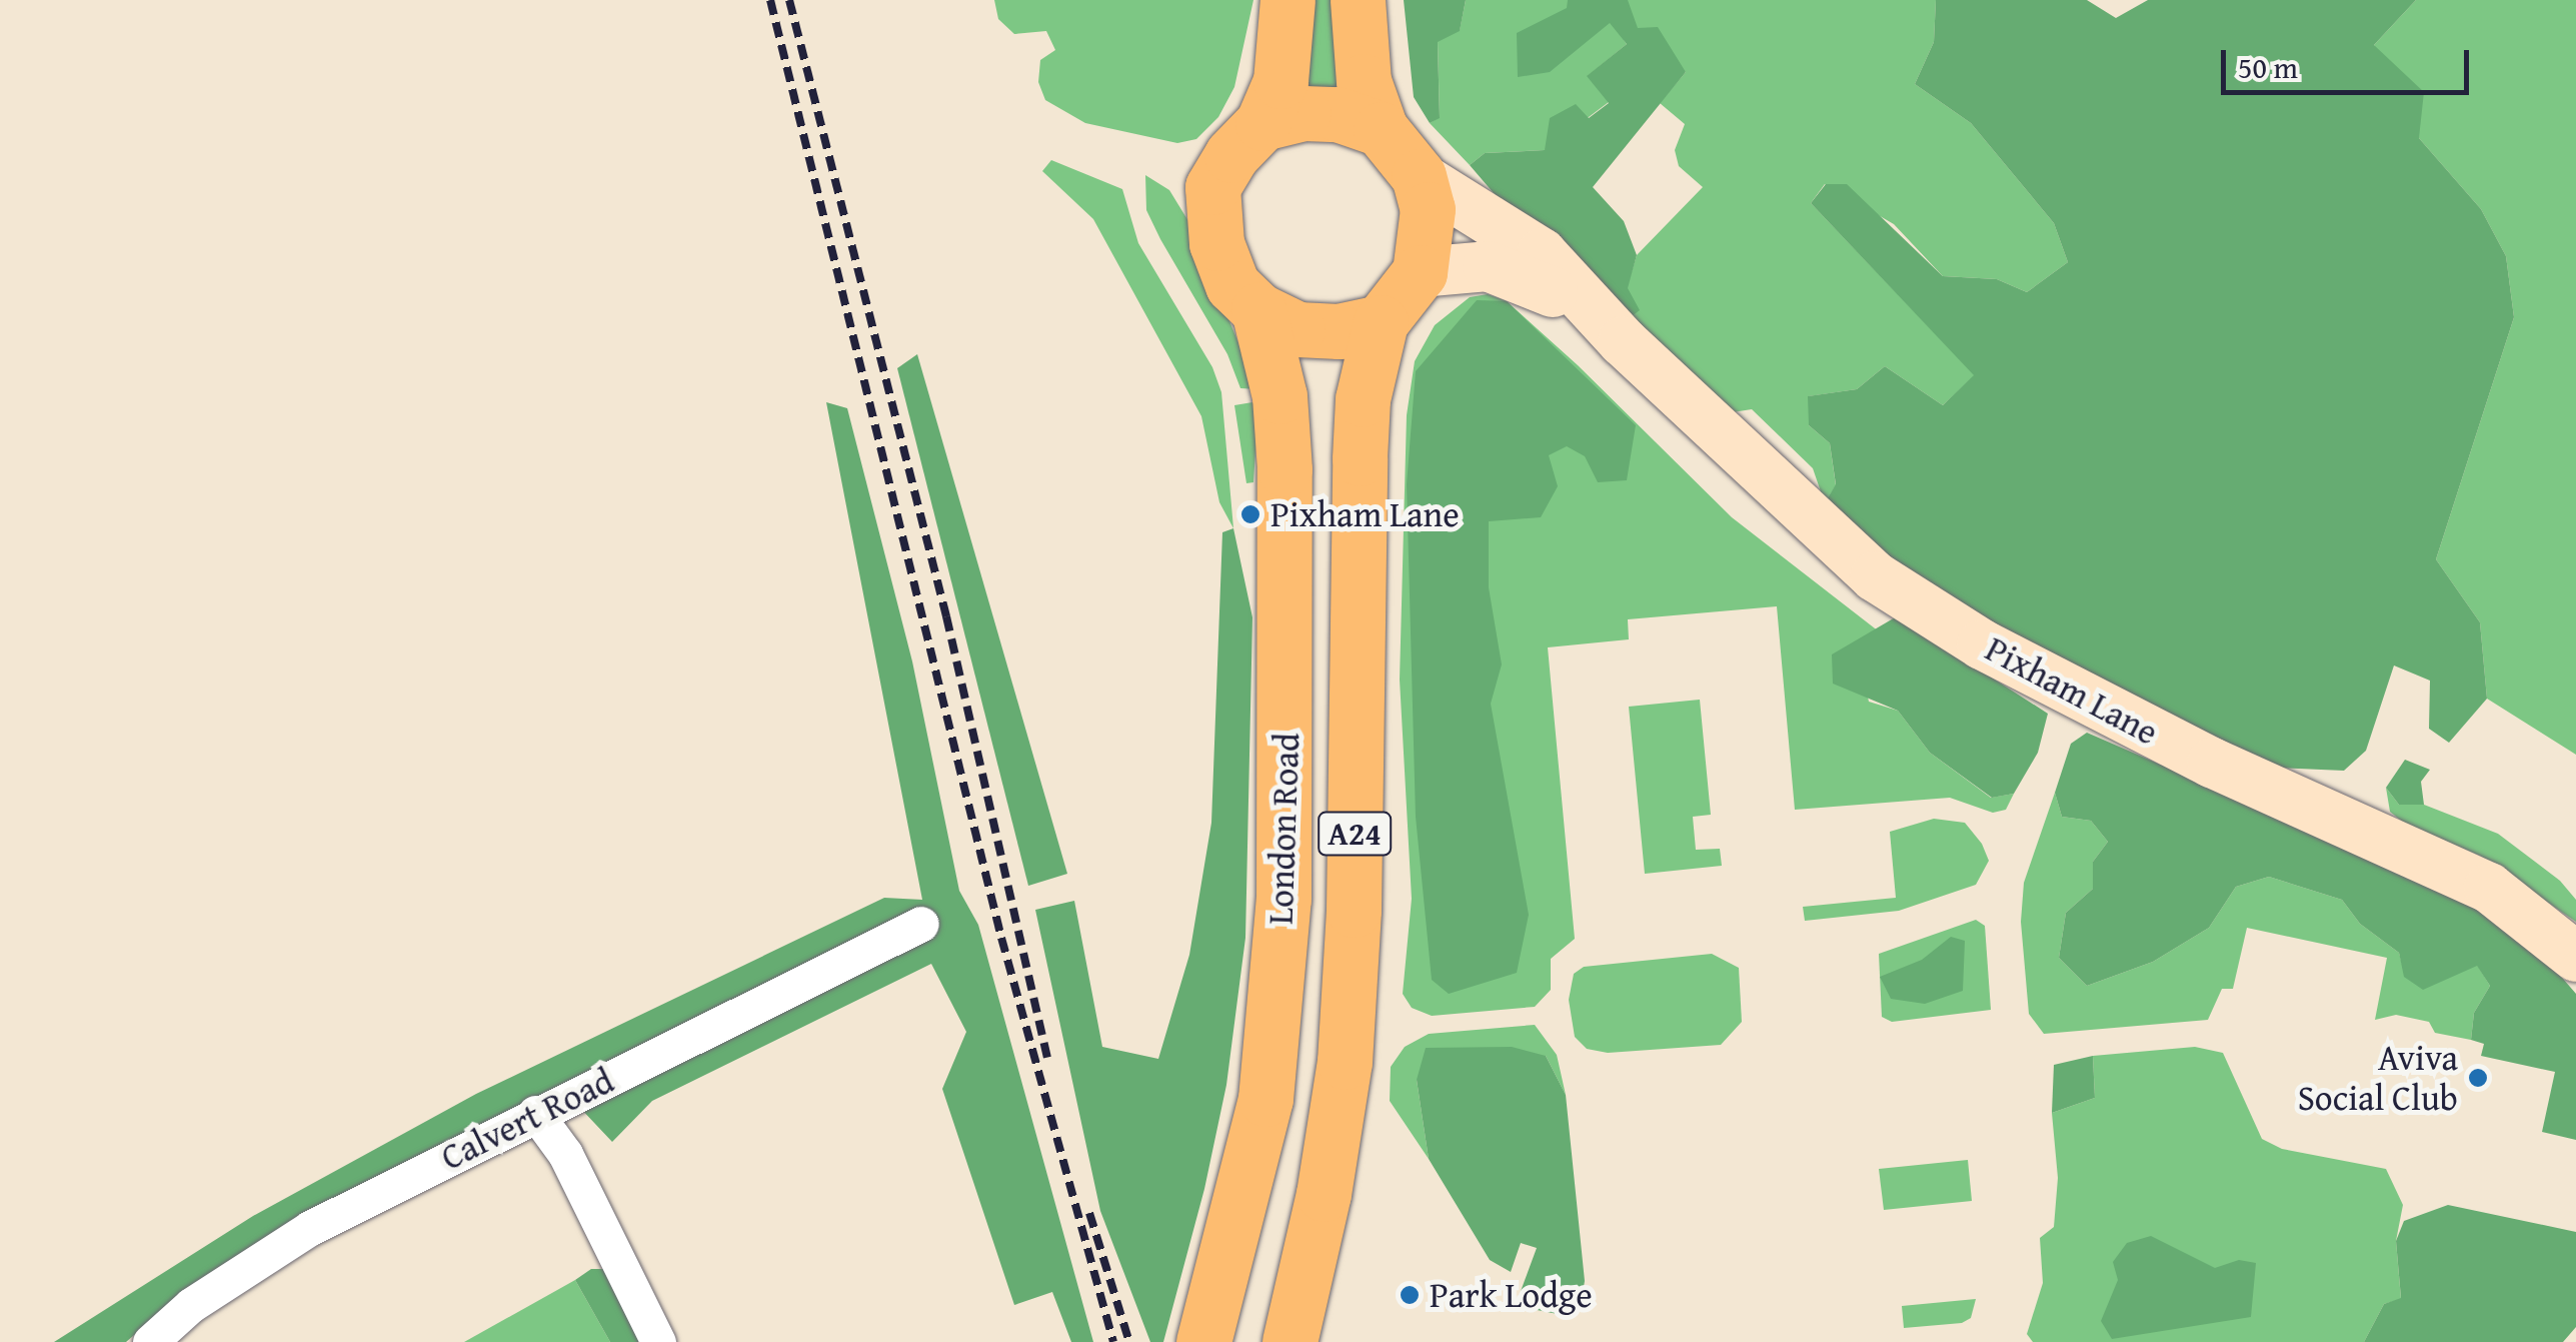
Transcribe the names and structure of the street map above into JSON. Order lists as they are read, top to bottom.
{
  "streets": {
    "highway": ["London Road", "A24"],
    "main road": ["Pixham Lane"],
    "street": ["Calvert Road"]
  },
  "crossings": [
    ["Pixham Lane", "London Road"]
  ],
  "places": ["Pixham Lane", "Aviva Social Club", "Park Lodge"],
  "scale_bar": "50 m"
}
